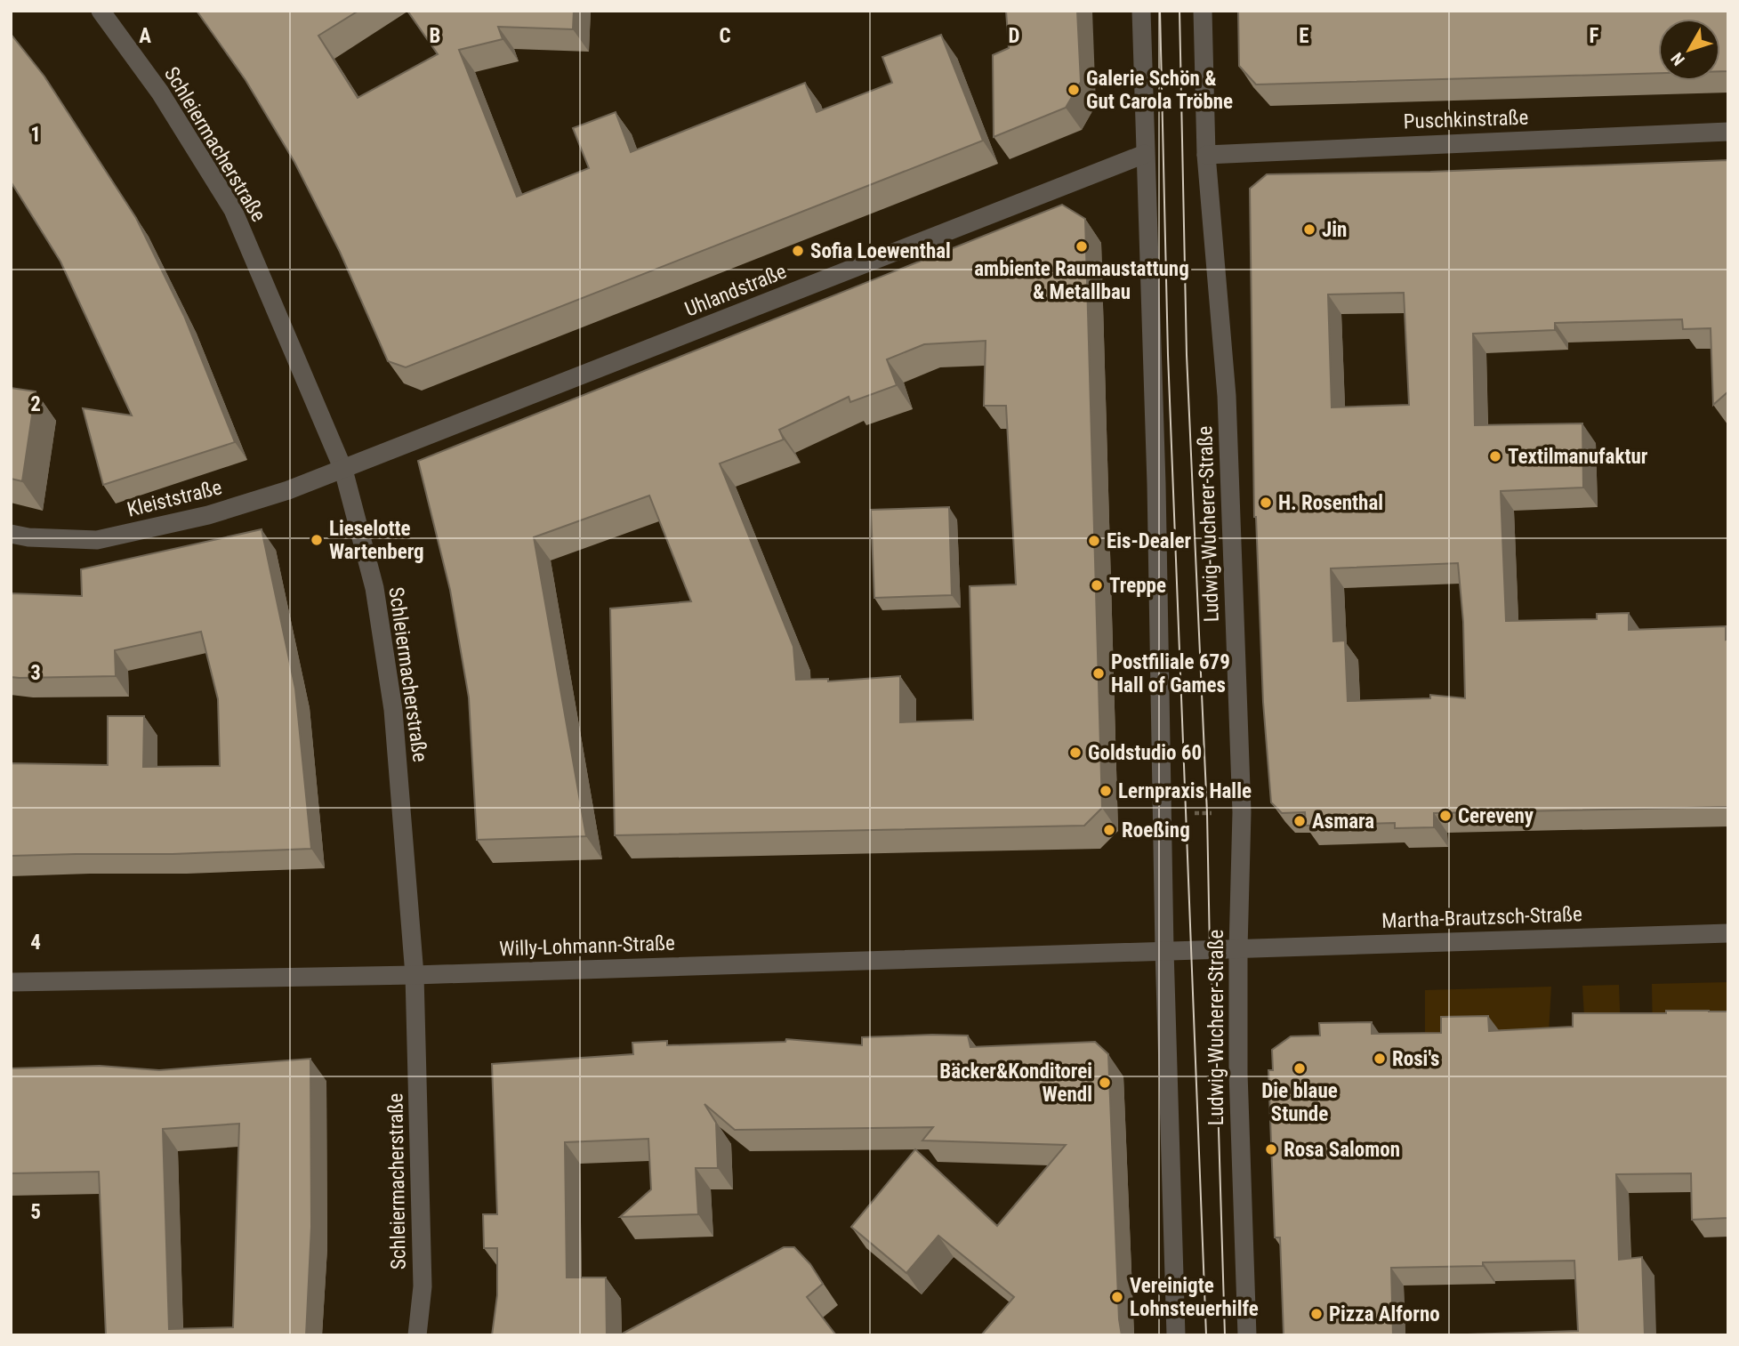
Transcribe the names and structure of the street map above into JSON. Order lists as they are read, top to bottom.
{
  "streets": {
    "street": [
      "Puschkinstraße",
      "Schleiermacherstraße",
      "Uhlandstraße",
      "Kleiststraße",
      "Ludwig-Wucherer-Straße",
      "Martha-Brautzsch-Straße",
      "Willy-Lohmann-Straße"
    ]
  },
  "crossings": [
    ["Puschkinstraße", "Ludwig-Wucherer-Straße"],
    ["Schleiermacherstraße", "Uhlandstraße"],
    ["Schleiermacherstraße", "Kleiststraße"],
    ["Schleiermacherstraße", "Willy-Lohmann-Straße"],
    ["Uhlandstraße", "Kleiststraße"],
    ["Ludwig-Wucherer-Straße", "Martha-Brautzsch-Straße"],
    ["Martha-Brautzsch-Straße", "Willy-Lohmann-Straße"]
  ],
  "places": [
    "Galerie Schön & Gut Carola Tröbne",
    "Jin",
    "ambiente Raumaustattung & Metallbau",
    "Sofia Loewenthal",
    "Textilmanufaktur",
    "H. Rosenthal",
    "Lieselotte Wartenberg",
    "Eis-Dealer",
    "Treppe",
    "Postfiliale 679 Hall of Games",
    "Goldstudio 60",
    "Lernpraxis Halle",
    "Cereveny",
    "Asmara",
    "Roeßing",
    "Rosi's",
    "Die blaue Stunde",
    "Bäcker&Konditorei Wendl",
    "Rosa Salomon",
    "Vereinigte Lohnsteuerhilfe",
    "Pizza Alforno"
  ],
  "north": "bottom left",
  "grid": {
    "columns": [
      "A",
      "B",
      "C",
      "D",
      "E",
      "F"
    ],
    "rows": [
      "1",
      "2",
      "3",
      "4",
      "5"
    ]
  }
}
